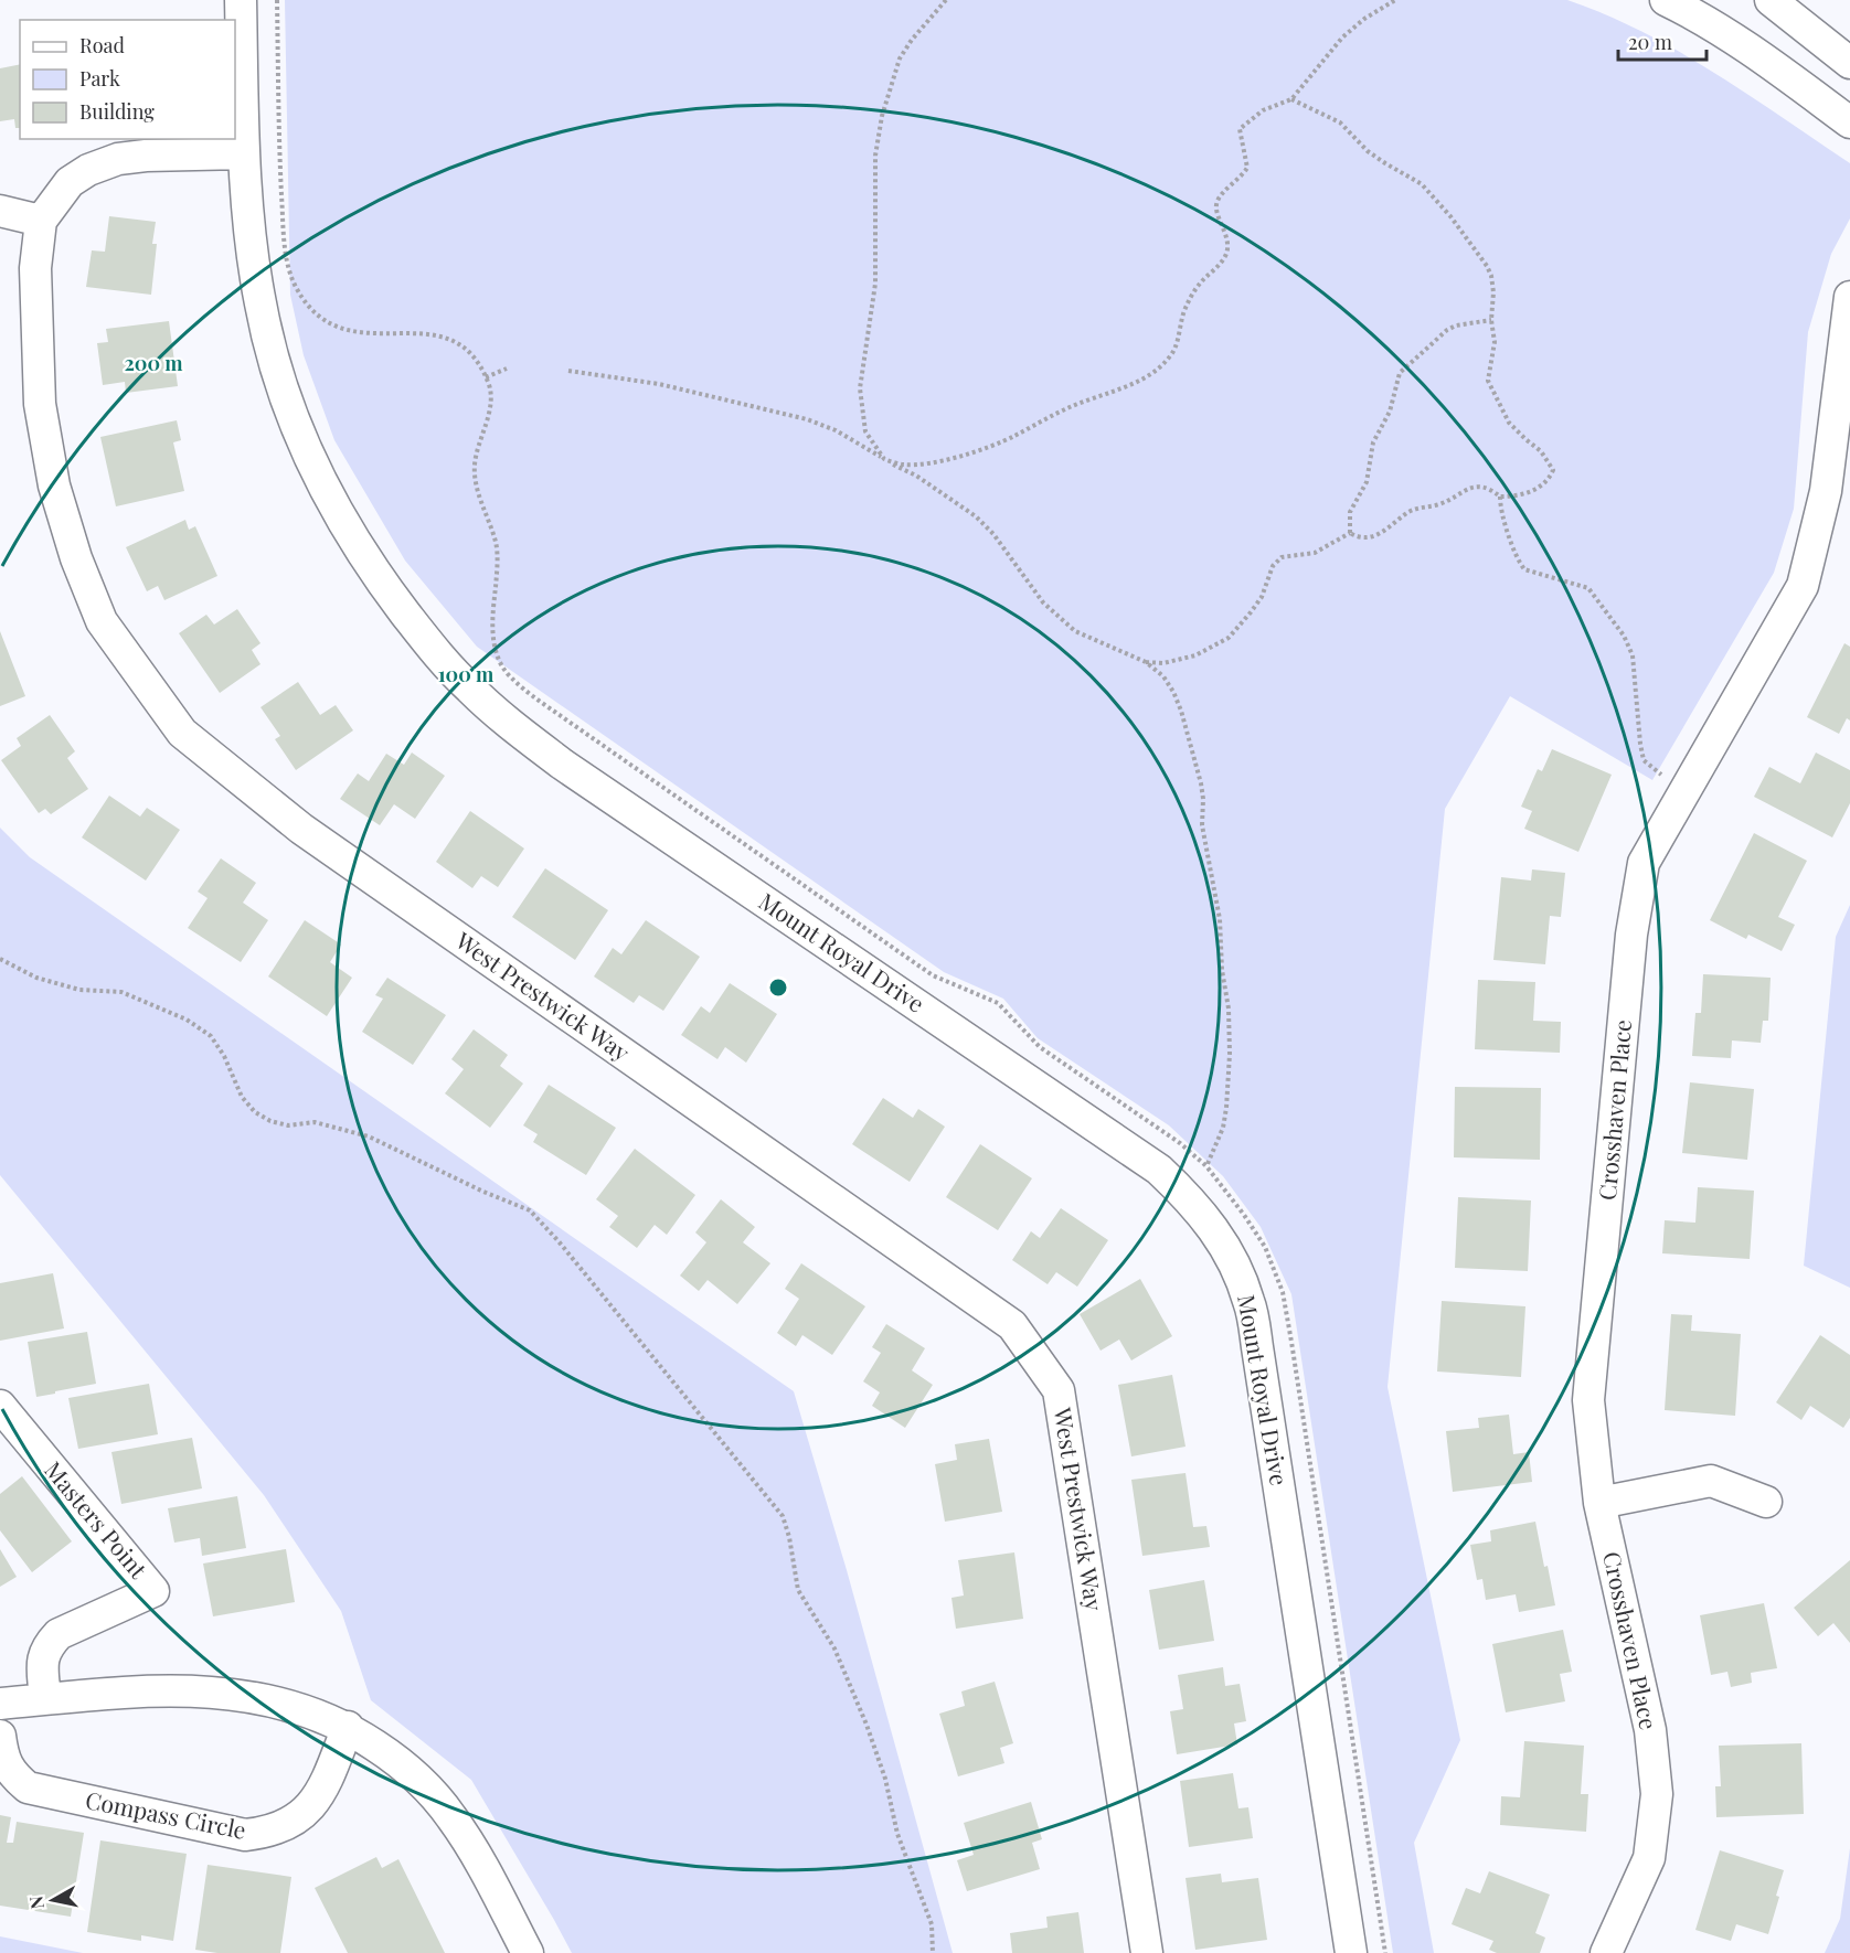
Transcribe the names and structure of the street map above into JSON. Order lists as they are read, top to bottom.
{
  "streets": {
    "street": [
      "Mount Royal Drive",
      "West Prestwick Way",
      "Crosshaven Place",
      "Masters Point",
      "Compass Circle"
    ]
  },
  "crossings": [
    ["Mount Royal Drive", "West Prestwick Way"]
  ],
  "legend": ["Road", "Park", "Building"],
  "scale_bar": "20 m",
  "north": "left",
  "rings": ["200 m", "100 m"]
}
